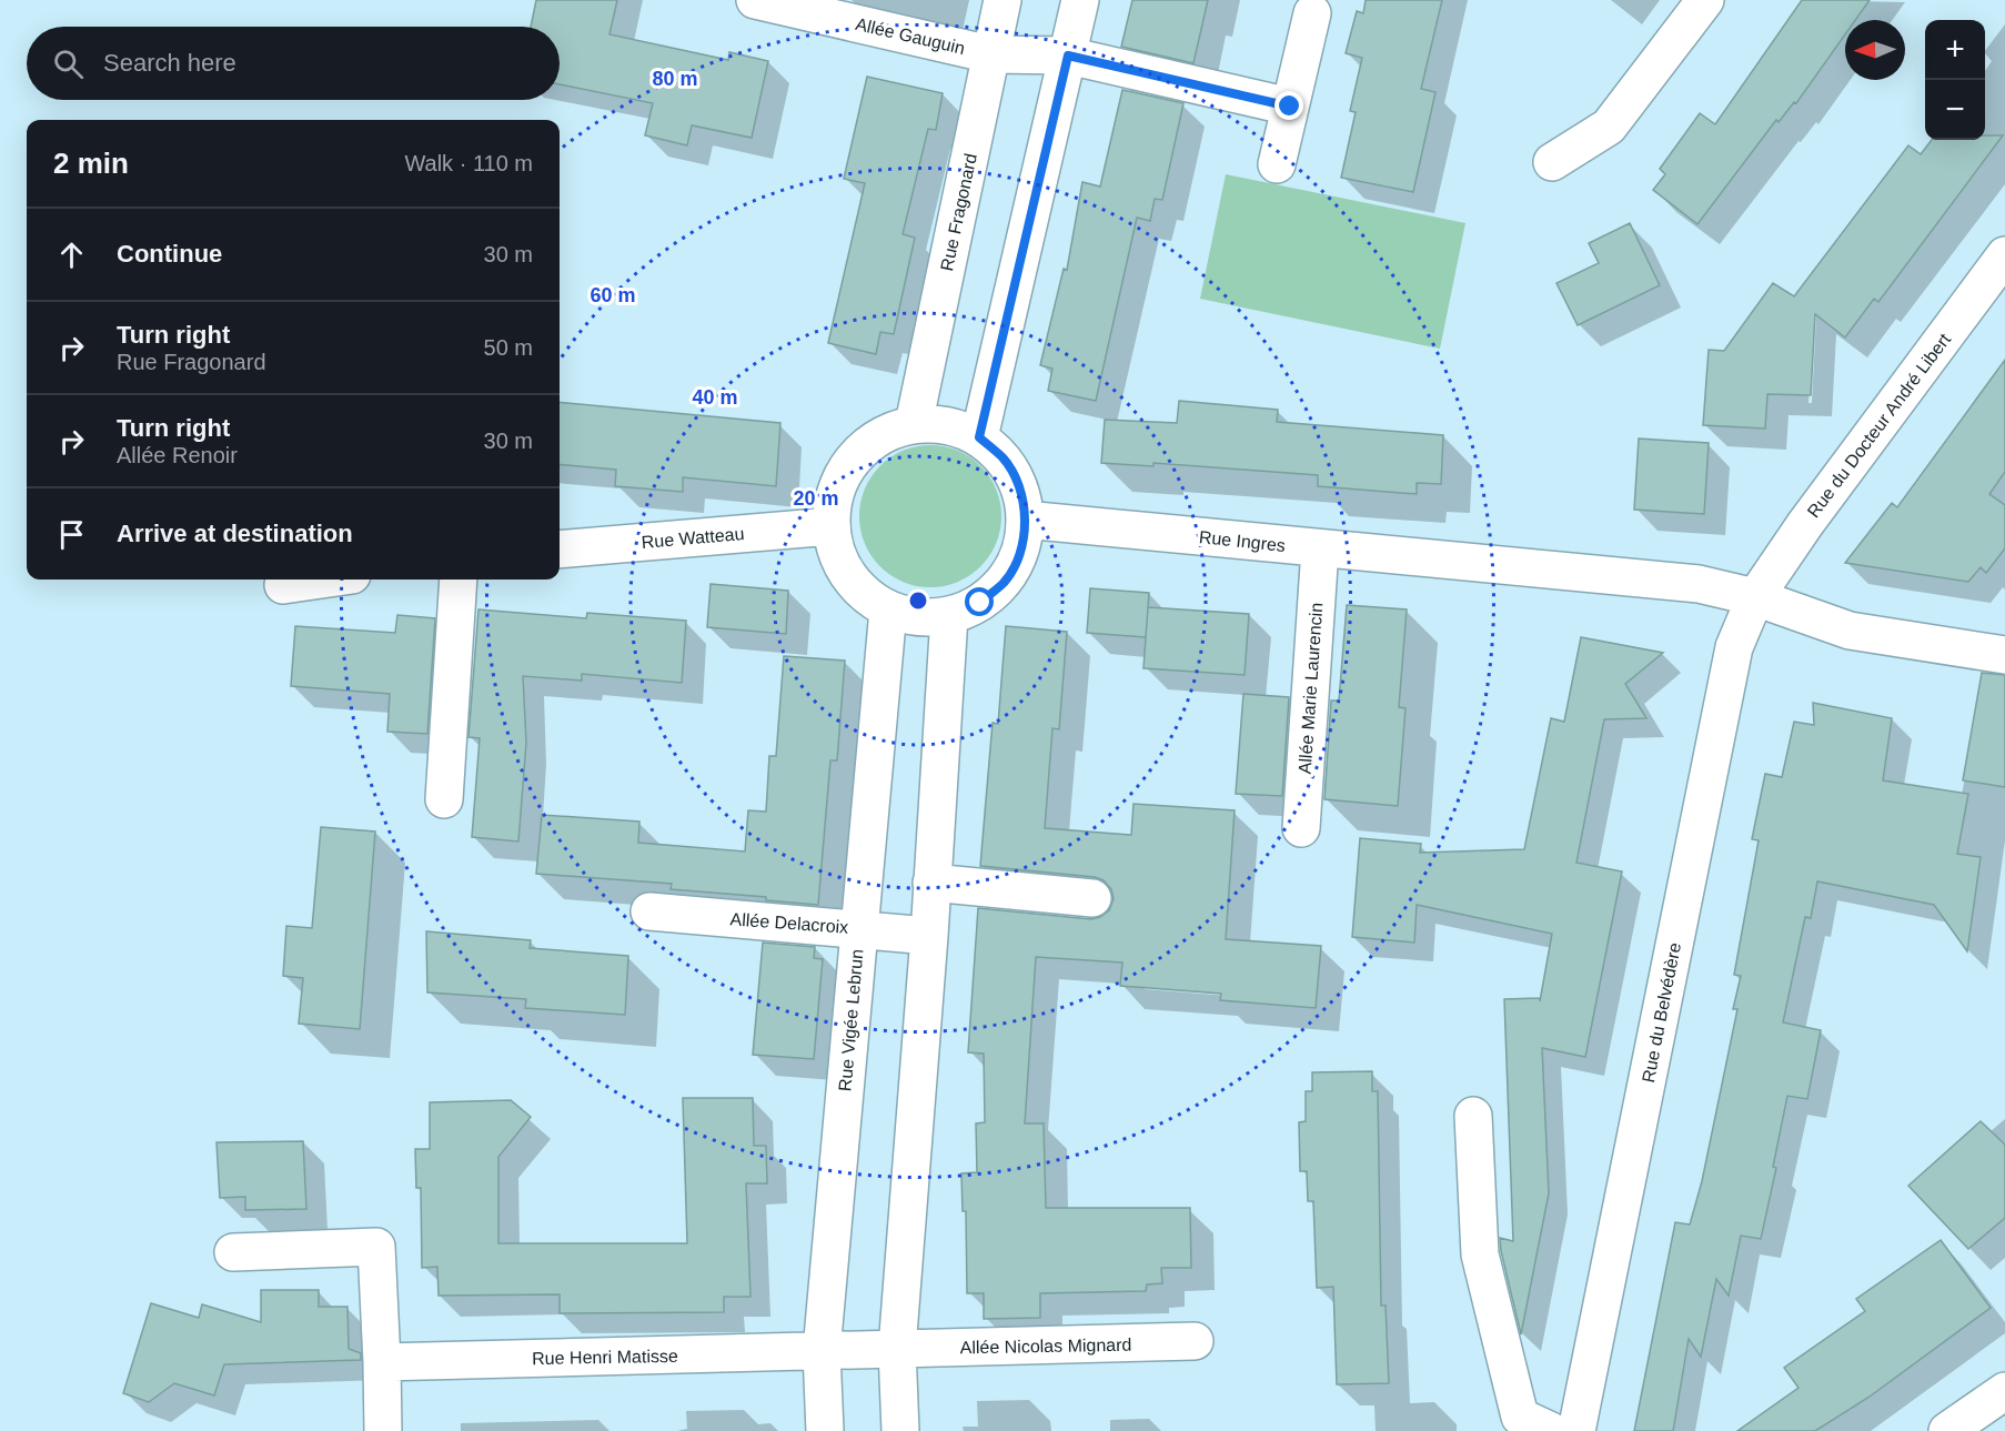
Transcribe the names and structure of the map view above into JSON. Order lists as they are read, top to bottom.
{
  "streets": {
    "street": [
      "Allée Gauguin",
      "Rue Fragonard",
      "Rue du Docteur André Libert",
      "Rue Watteau",
      "Rue Ingres",
      "Allée Marie Laurencin",
      "Allée Delacroix",
      "Rue du Belvédère",
      "Rue Vigée Lebrun",
      "Allée Nicolas Mignard",
      "Rue Henri Matisse"
    ]
  },
  "crossings": [
    ["Allée Gauguin", "Rue Fragonard"],
    ["Rue Fragonard", "Rue Watteau"],
    ["Rue Fragonard", "Rue Ingres"],
    ["Rue Fragonard", "Rue Vigée Lebrun"],
    ["Rue du Docteur André Libert", "Rue Ingres"],
    ["Rue du Docteur André Libert", "Rue du Belvédère"],
    ["Rue Watteau", "Rue Ingres"],
    ["Rue Watteau", "Rue Vigée Lebrun"],
    ["Rue Ingres", "Allée Marie Laurencin"],
    ["Rue Ingres", "Rue du Belvédère"],
    ["Rue Ingres", "Rue Vigée Lebrun"],
    ["Allée Delacroix", "Rue Vigée Lebrun"],
    ["Rue Vigée Lebrun", "Rue Henri Matisse"],
    ["Allée Nicolas Mignard", "Rue Henri Matisse"]
  ],
  "north": "left",
  "page": {
    "map_buttons": ["+", "−"],
    "search": "Search here",
    "heading": ["2 min", "Walk · 110 m"],
    "list": [
      ["Continue", "30 m"],
      ["Turn right", "Rue Fragonard", "50 m"],
      ["Turn right", "Allée Renoir", "30 m"],
      "Arrive at destination"
    ]
  },
  "rings": [
    "80 m",
    "60 m",
    "40 m",
    "20 m"
  ]
}
